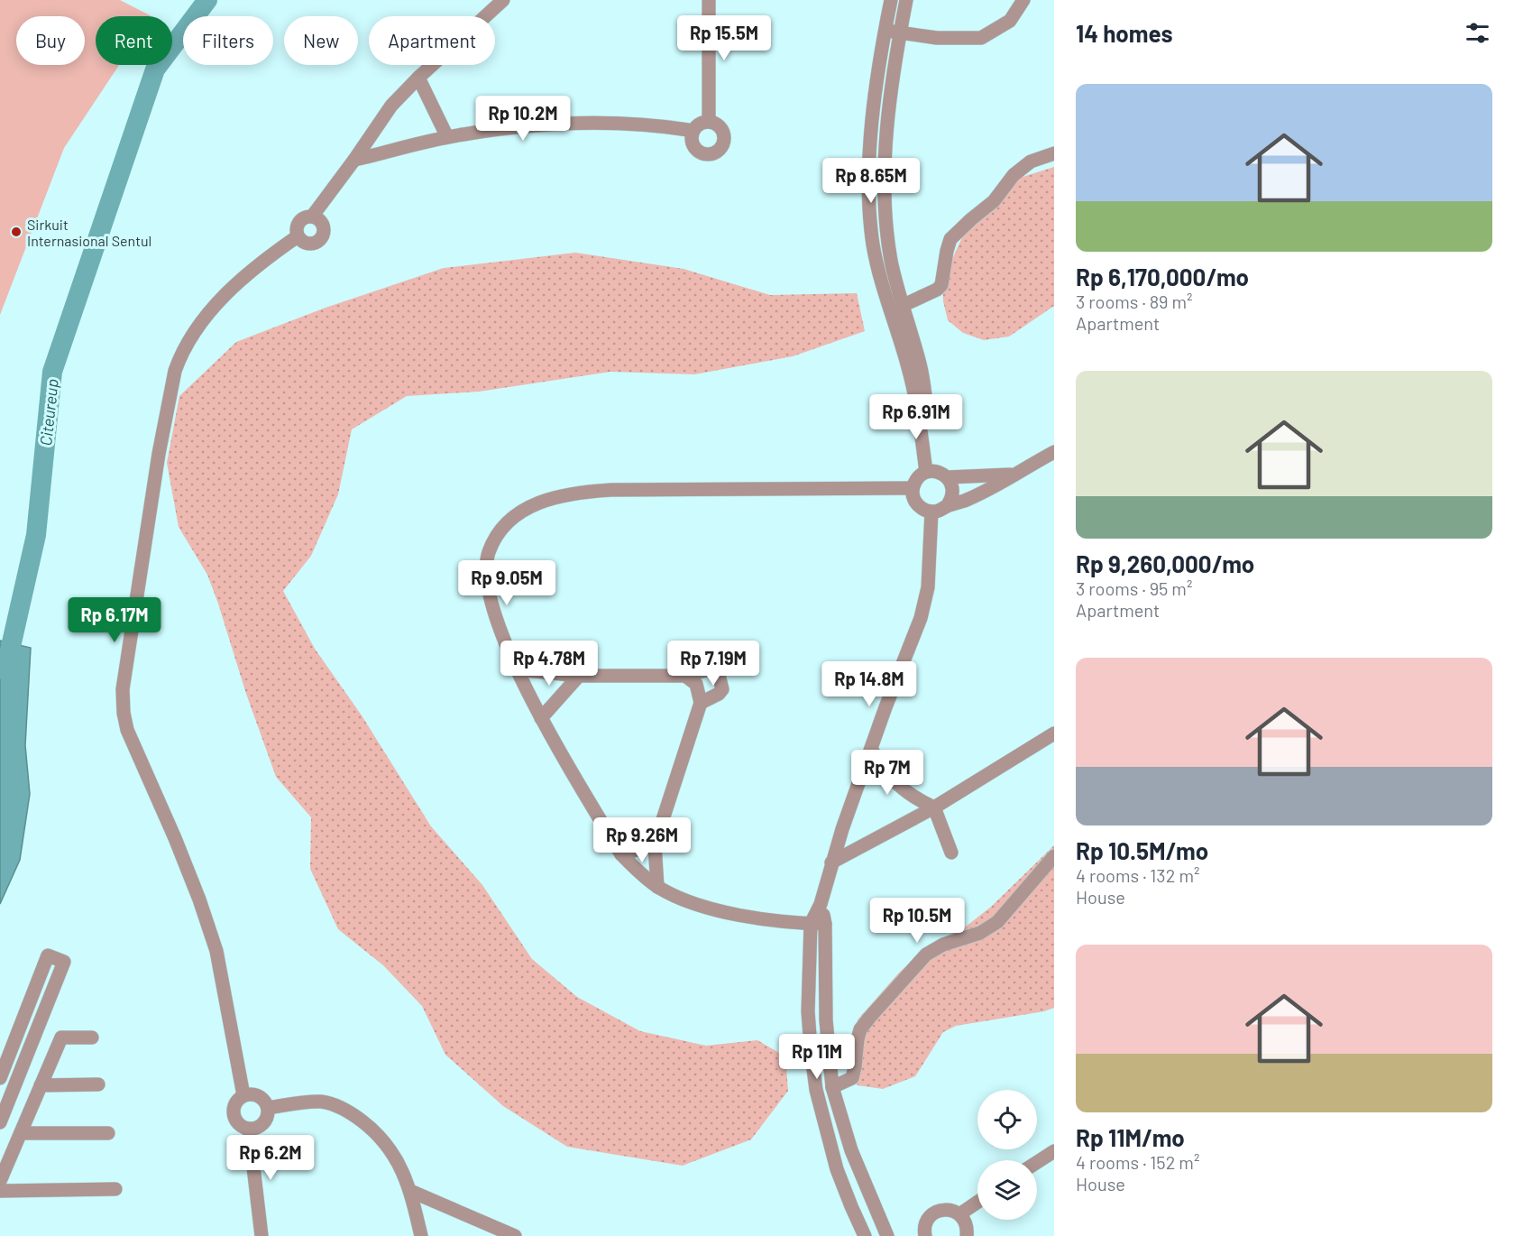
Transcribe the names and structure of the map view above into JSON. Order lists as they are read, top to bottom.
{
  "water": ["Citeureup"],
  "places": ["Sirkuit Internasional Sentul"],
  "page": {
    "heading": "14 homes",
    "price": [
      "Rp 15.5M",
      "Rp 10.2M",
      "Rp 8.65M",
      "Rp 6.91M",
      "Rp 9.05M",
      "Rp 6.17M",
      "Rp 4.78M",
      "Rp 7.19M",
      "Rp 14.8M",
      "Rp 7M",
      "Rp 9.26M",
      "Rp 10.5M",
      "Rp 11M",
      "Rp 6.2M"
    ],
    "chip": [
      "Buy",
      "Rent",
      "Filters",
      "New",
      "Apartment"
    ],
    "list": [
      {
        "name": "Rp 6,170,000/mo",
        "note": "3 rooms · 89 m² · Apartment"
      },
      {
        "name": "Rp 9,260,000/mo",
        "note": "3 rooms · 95 m² · Apartment"
      },
      {
        "name": "Rp 10.5M/mo",
        "note": "4 rooms · 132 m² · House"
      },
      {
        "name": "Rp 11M/mo",
        "note": "4 rooms · 152 m² · House"
      }
    ]
  }
}
